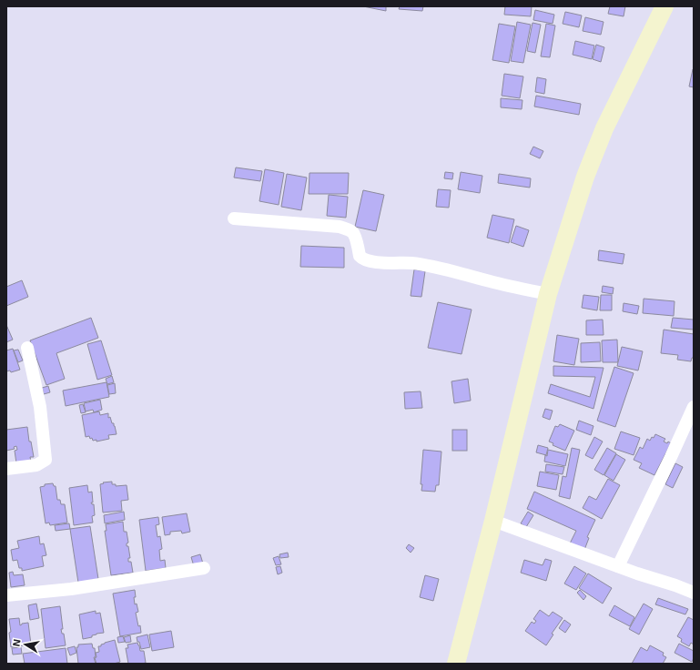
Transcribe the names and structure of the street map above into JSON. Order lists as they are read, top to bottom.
{
  "north": "left"
}
